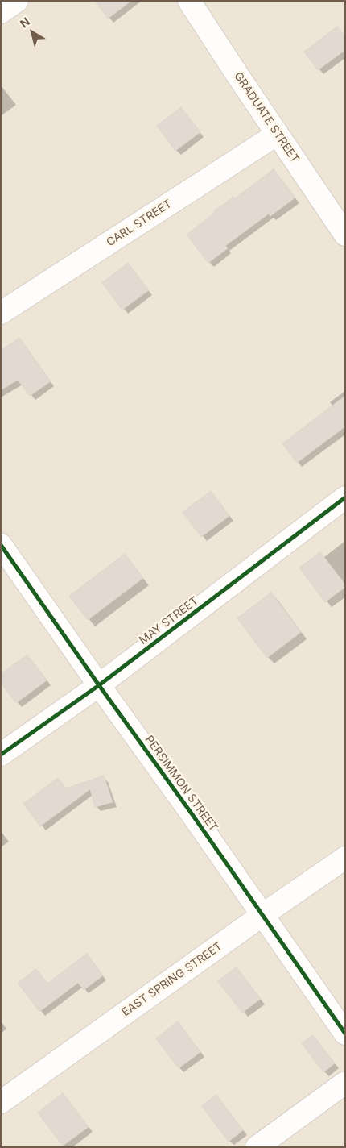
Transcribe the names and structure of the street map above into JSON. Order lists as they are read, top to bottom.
{
  "streets": {
    "street": [
      "GRADUATE STREET",
      "CARL STREET",
      "MAY STREET",
      "PERSIMMON STREET",
      "EAST SPRING STREET"
    ]
  },
  "crossings": [
    ["GRADUATE STREET", "CARL STREET"],
    ["MAY STREET", "PERSIMMON STREET"],
    ["PERSIMMON STREET", "EAST SPRING STREET"]
  ],
  "north": "top left"
}
